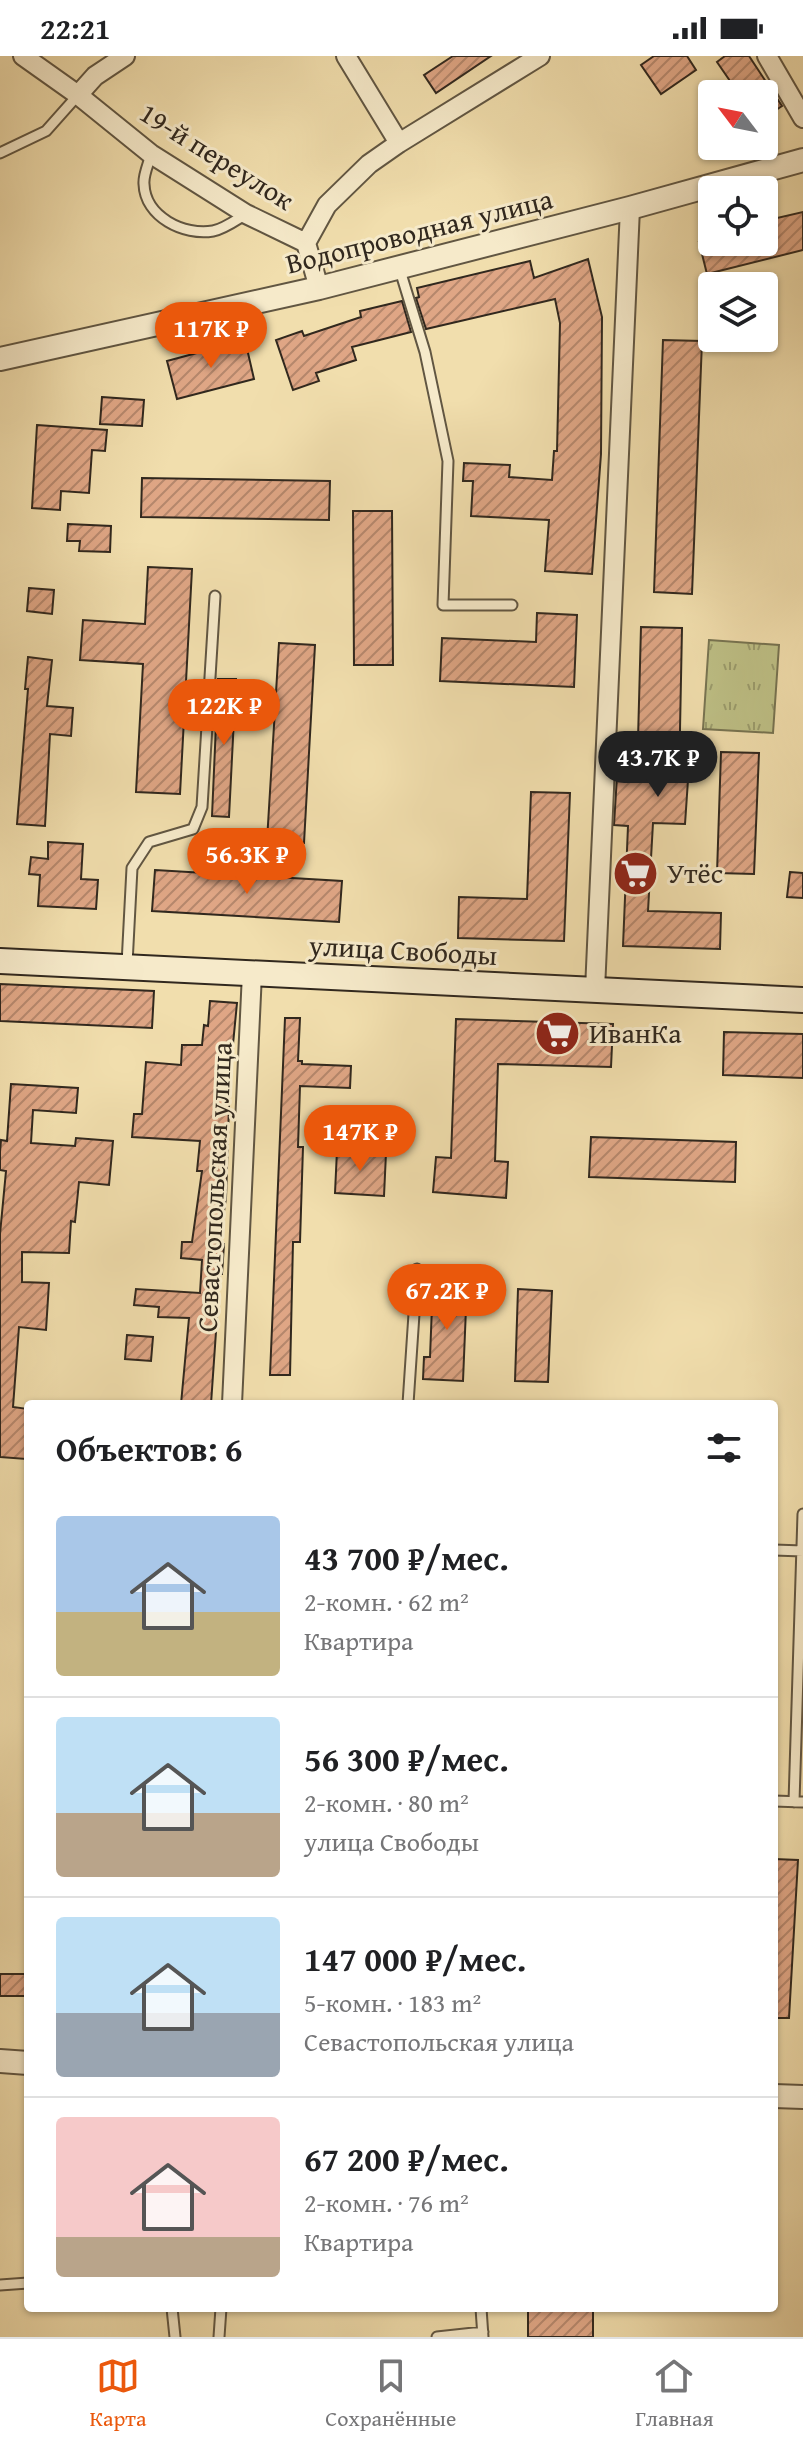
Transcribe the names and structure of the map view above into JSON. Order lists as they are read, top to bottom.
{
  "streets": {
    "main road": ["улица Свободы"],
    "street": ["19-й переулок", "Водопроводная улица", "Севастопольская улица"]
  },
  "crossings": [
    ["19-й переулок", "Водопроводная улица"],
    ["улица Свободы", "Севастопольская улица"]
  ],
  "places": {
    "supermarket": ["Утёс", "ИванКа"]
  },
  "north": "top left",
  "page": {
    "status": "22:21",
    "price": [
      "117K ₽",
      "122K ₽",
      "43.7K ₽",
      "56.3K ₽",
      "147K ₽",
      "67.2K ₽"
    ],
    "heading": "Объектов: 6",
    "list": [
      {
        "name": "43 700 ₽/мес.",
        "note": "2-комн. · 62 m² · Квартира"
      },
      {
        "name": "56 300 ₽/мес.",
        "note": "2-комн. · 80 m² · улица Свободы"
      },
      {
        "name": "147 000 ₽/мес.",
        "note": "5-комн. · 183 m² · Севастопольская улица"
      },
      {
        "name": "67 200 ₽/мес.",
        "note": "2-комн. · 76 m² · Квартира"
      }
    ],
    "tabs": ["Карта", "Сохранённые", "Главная"]
  }
}
